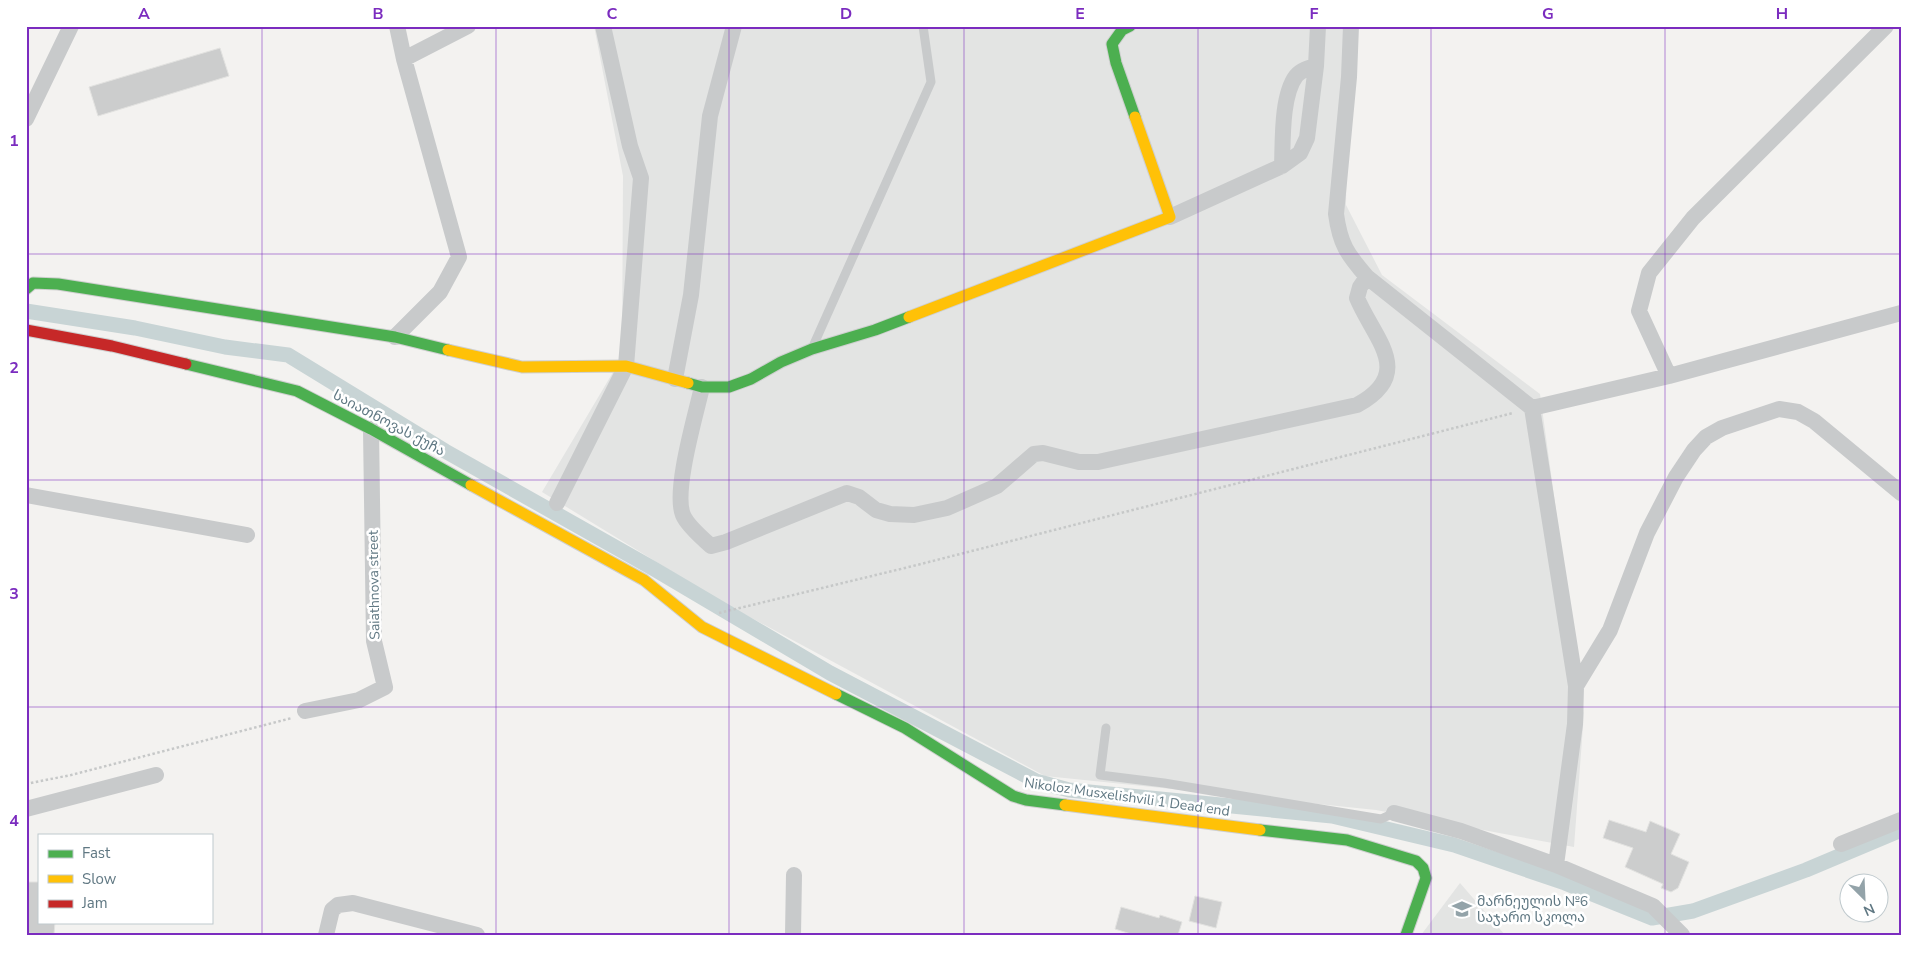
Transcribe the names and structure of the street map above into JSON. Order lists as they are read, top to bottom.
{
  "streets": {
    "street": ["საიათნოვას ქუჩა", "Saiathnova street", "Nikoloz Musxelishvili 1 Dead end"]
  },
  "crossings": [
    ["საიათნოვას ქუჩა", "Saiathnova street"],
    ["საიათნოვას ქუჩა", "Nikoloz Musxelishvili 1 Dead end"]
  ],
  "places": {
    "school or university": ["მარნეულის №6 საჯარო სკოლა"]
  },
  "legend": ["Fast", "Slow", "Jam"],
  "north": "bottom right",
  "grid": {
    "columns": [
      "A",
      "B",
      "C",
      "D",
      "E",
      "F",
      "G",
      "H"
    ],
    "rows": [
      "1",
      "2",
      "3",
      "4"
    ]
  }
}
